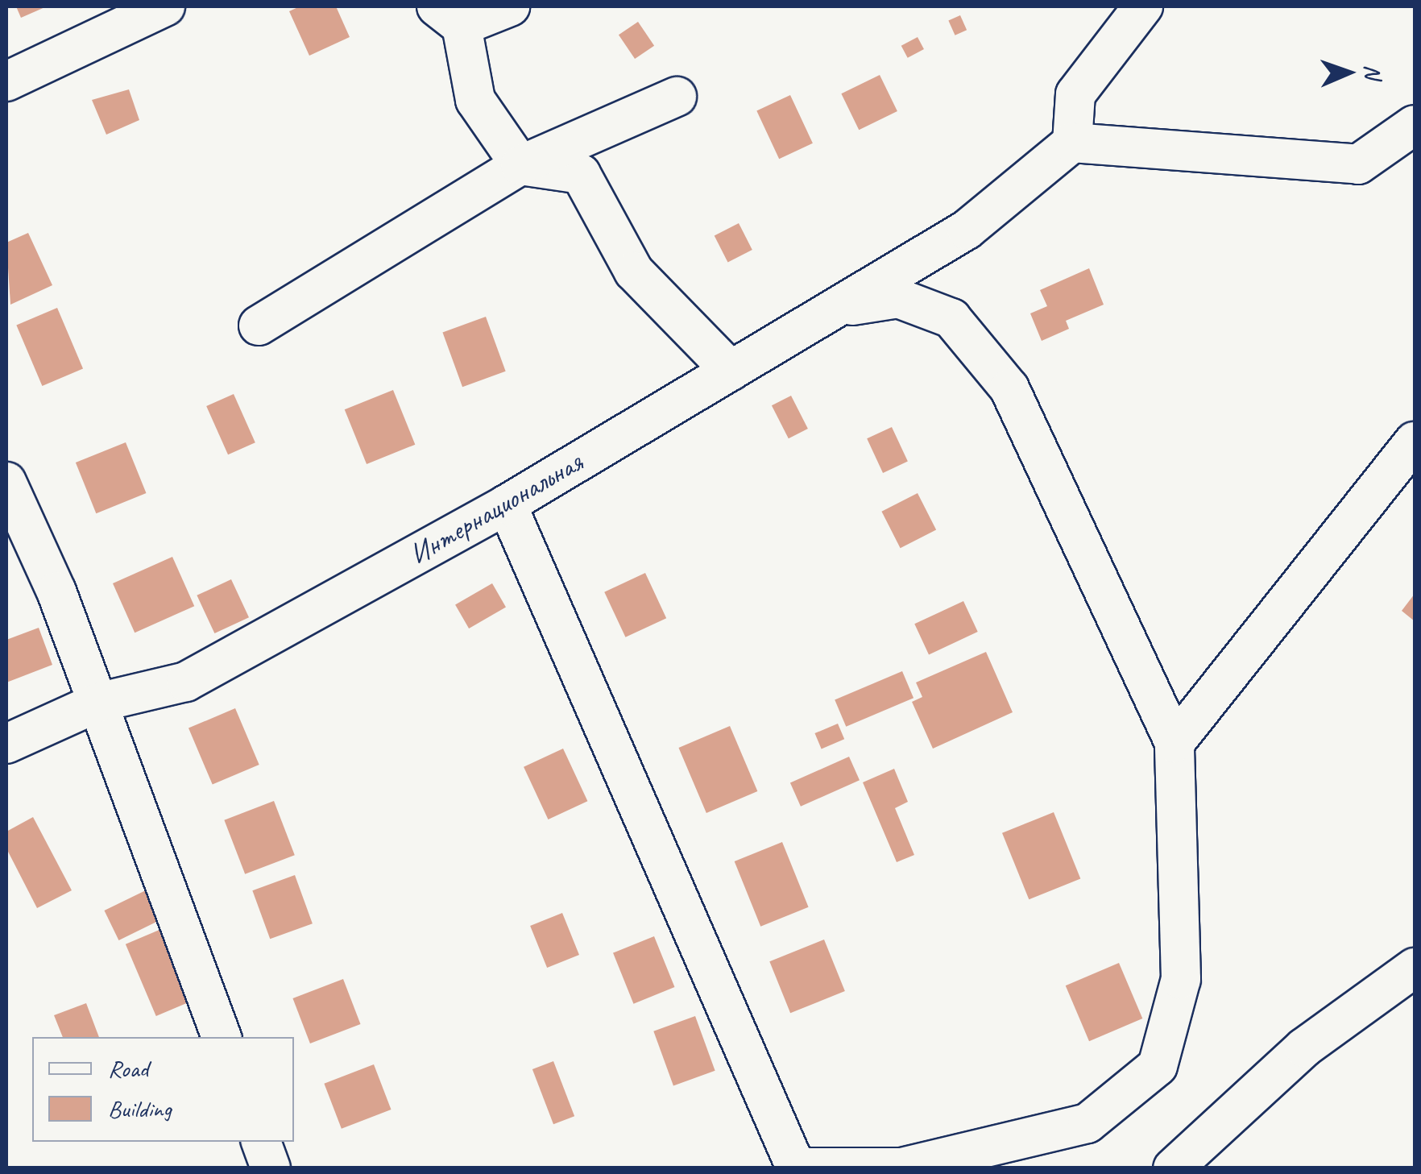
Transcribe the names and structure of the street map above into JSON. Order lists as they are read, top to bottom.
{
  "streets": {
    "street": ["Интернациональная"]
  },
  "legend": ["Road", "Building"],
  "north": "right"
}
